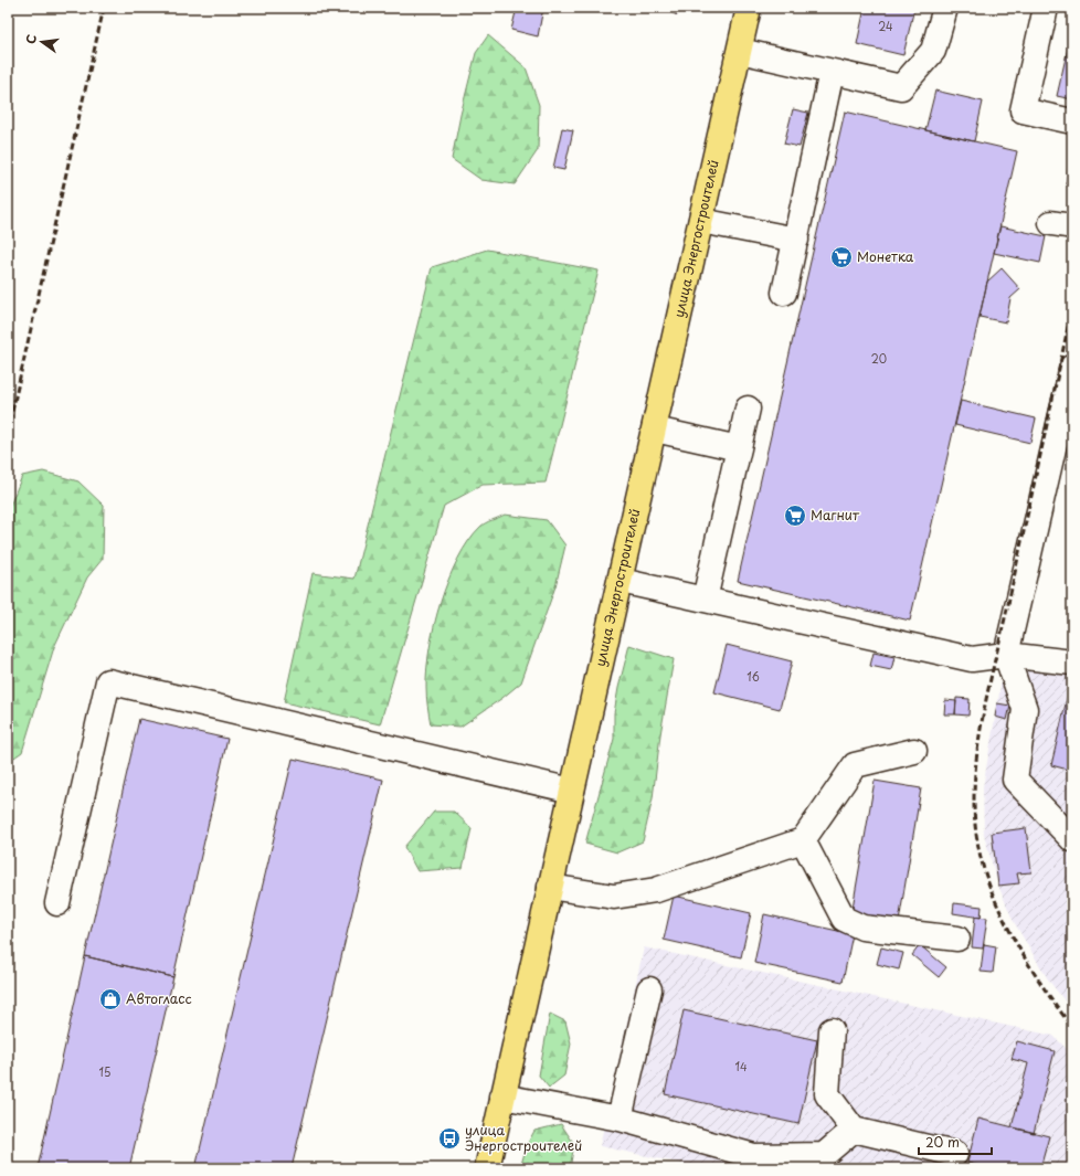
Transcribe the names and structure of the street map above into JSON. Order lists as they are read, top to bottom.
{
  "streets": {
    "main road": ["улица Энергостроителей"]
  },
  "places": {
    "supermarket": ["Монетка", "Магнит"],
    "shop": ["Автогласс"],
    "bus stop": ["улица Энергостроителей"]
  },
  "house_numbers": [
    "24",
    "20",
    "16",
    "14",
    "15"
  ],
  "scale_bar": "20 m",
  "north": "left"
}
